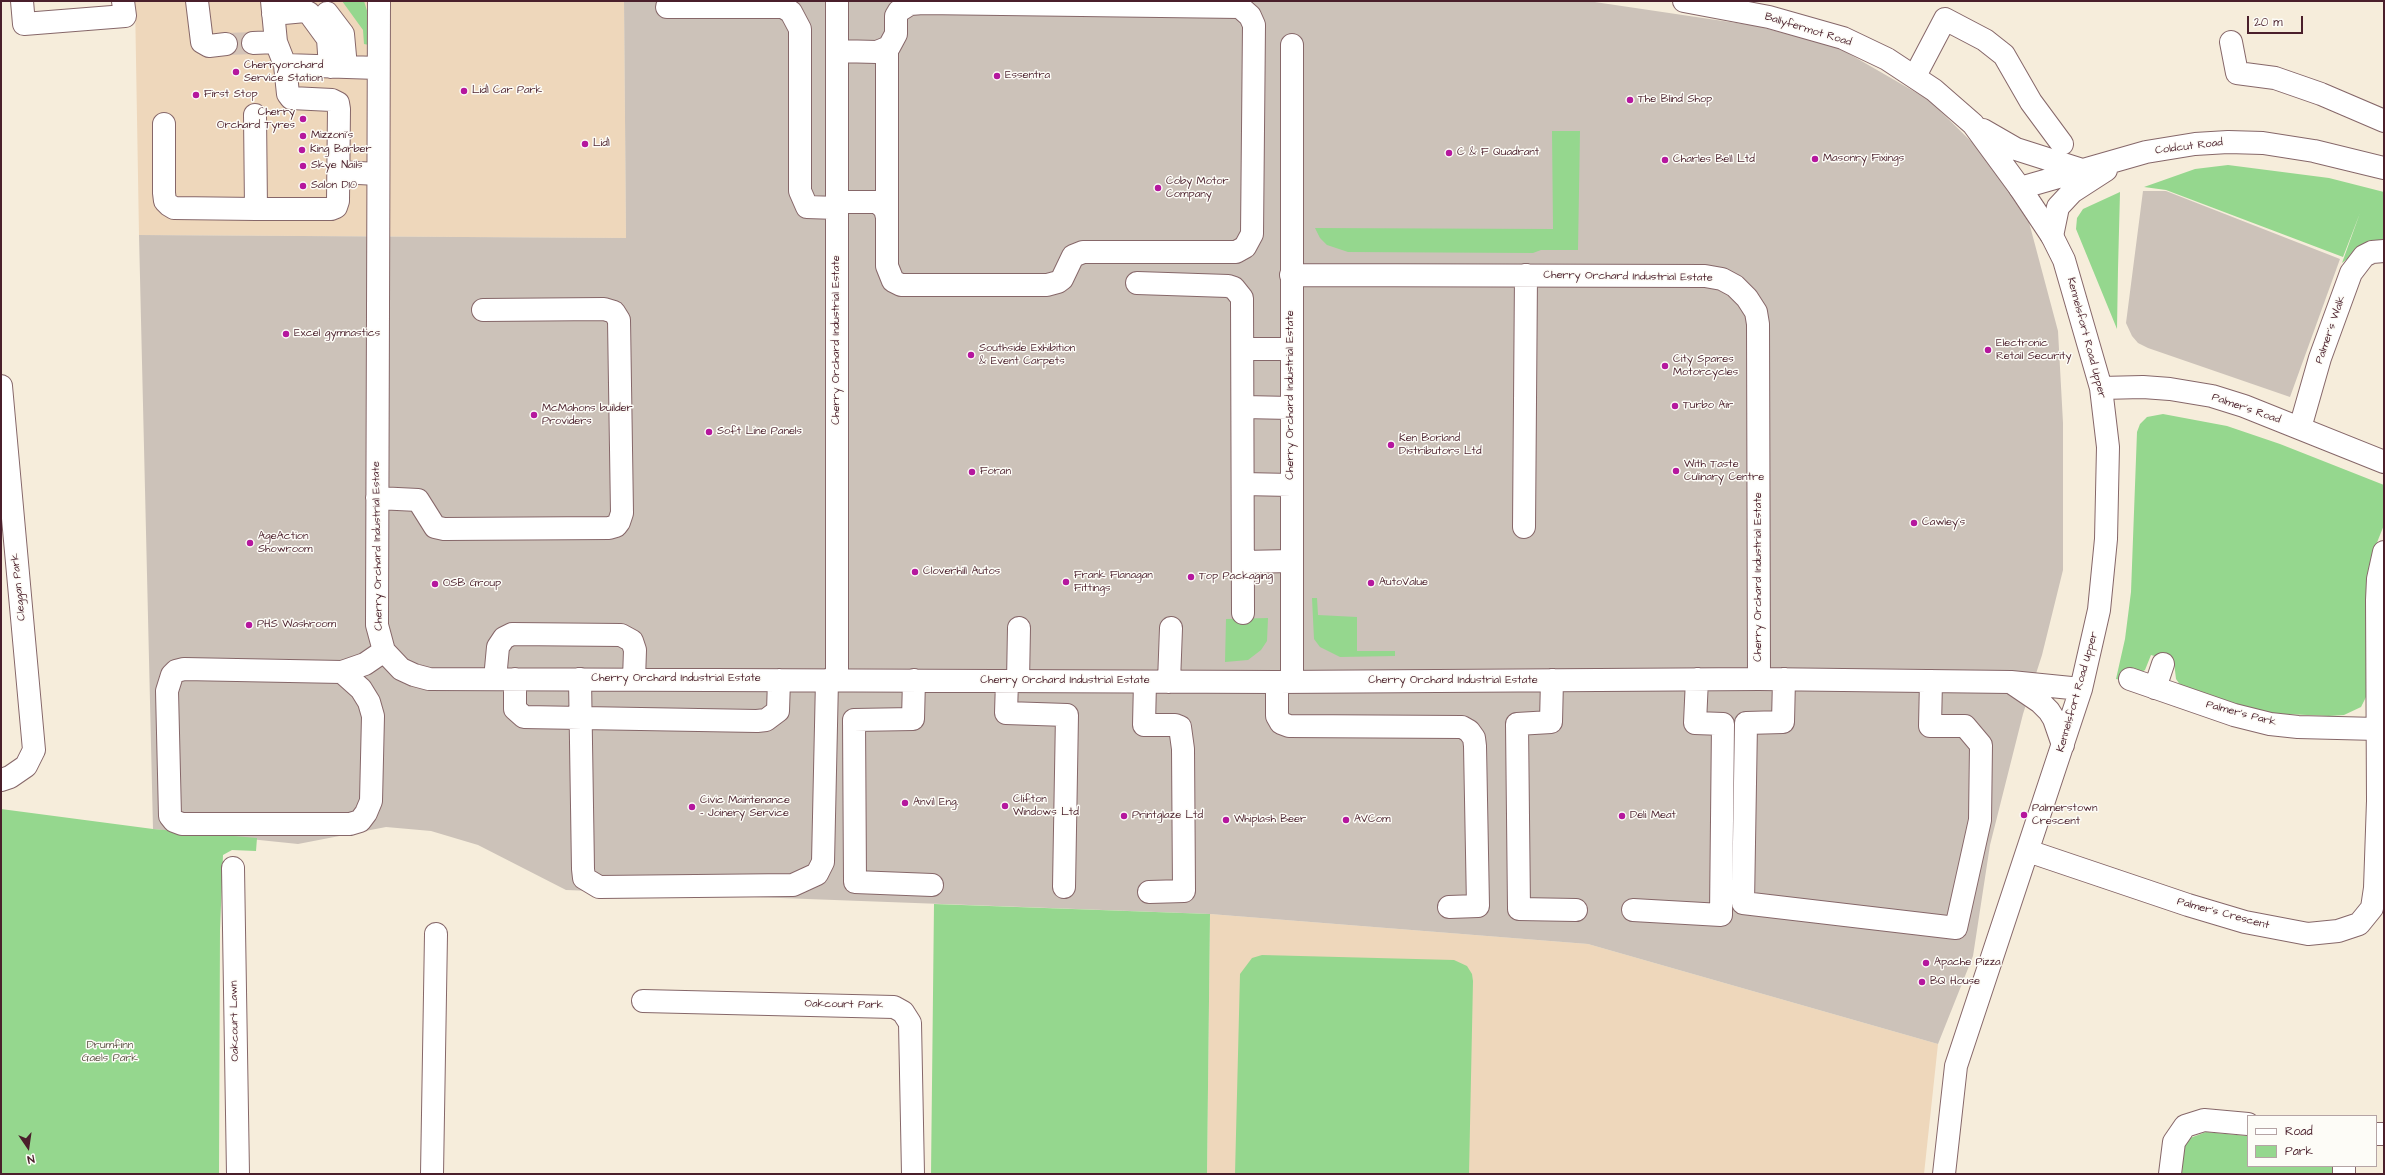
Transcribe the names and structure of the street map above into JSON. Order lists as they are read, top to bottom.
{
  "streets": {
    "street": [
      "Ballyfermot Road",
      "Coldcut Road",
      "Cherry Orchard Industrial Estate",
      "Palmer's Walk",
      "Kennelsfort Road Upper",
      "Palmer's Road",
      "Cleggan Park",
      "Palmer's Park",
      "Palmer's Crescent",
      "Oakcourt Park",
      "Oakcourt Lawn"
    ]
  },
  "crossings": [
    ["Ballyfermot Road", "Coldcut Road"],
    ["Ballyfermot Road", "Kennelsfort Road Upper"],
    ["Coldcut Road", "Kennelsfort Road Upper"],
    ["Cherry Orchard Industrial Estate", "Kennelsfort Road Upper"],
    ["Palmer's Walk", "Palmer's Road"],
    ["Kennelsfort Road Upper", "Palmer's Road"],
    ["Kennelsfort Road Upper", "Palmer's Crescent"],
    ["Palmer's Park", "Palmer's Crescent"]
  ],
  "parks": ["Drumfinn Gaels Park"],
  "places": [
    "Cherryorchard Service Station",
    "Essentra",
    "Lidl Car Park",
    "First Stop",
    "The Blind Shop",
    "Cherry Orchard Tyres",
    "Mizzoni's",
    "Lidl",
    "King Barber",
    "C & F Quadrant",
    "Masonry Fixings",
    "Charles Bell Ltd",
    "Skye Nails",
    "Salon D10",
    "Coby Motor Company",
    "Excel gymnastics",
    "Electronic Retail Security",
    "Southside Exhibition & Event Carpets",
    "City Spares Motorcycles",
    "Turbo Air",
    "McMahons builder Providers",
    "Soft Line Panels",
    "Ken Borland Distributors Ltd",
    "With Taste Culinary Centre",
    "Foran",
    "Cawley's",
    "AgeAction Showroom",
    "Cloverhill Autos",
    "Top Packaging",
    "Frank Flanagan Fittings",
    "AutoValue",
    "OSB Group",
    "PHS Washroom",
    "Anvil Eng.",
    "Clifton Windows Ltd",
    "Civic Maintenance - Joinery Service",
    "Palmerstown Crescent",
    "Printglaze Ltd",
    "Deli Meat",
    "Whiplash Beer",
    "AVCom",
    "Apache Pizza",
    "BQ House"
  ],
  "legend": ["Road", "Park"],
  "scale_bar": "20 m",
  "north": "bottom"
}
